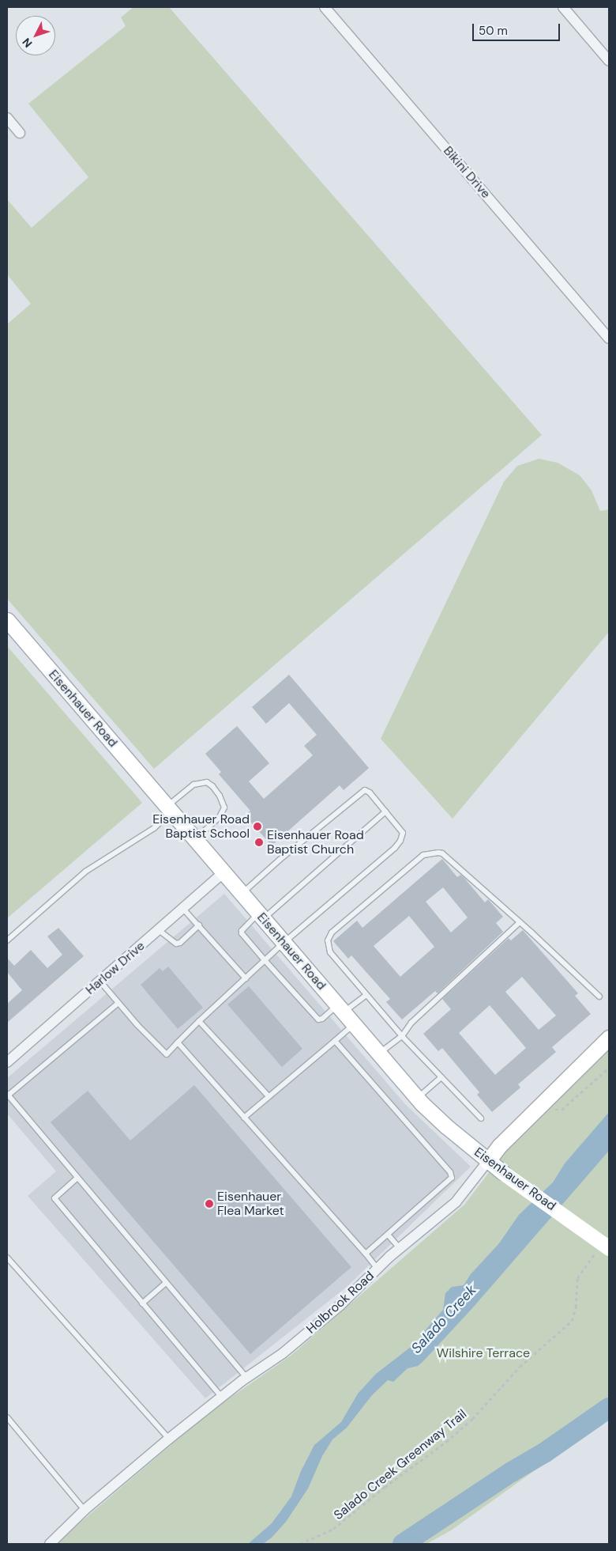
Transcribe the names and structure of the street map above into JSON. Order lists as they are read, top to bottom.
{
  "streets": {
    "main road": ["Eisenhauer Road", "Holbrook Road"],
    "street": ["Bikini Drive", "Harlow Drive"],
    "path": ["Salado Creek Greenway Trail"]
  },
  "crossings": [
    ["Eisenhauer Road", "Harlow Drive"],
    ["Eisenhauer Road", "Holbrook Road"],
    ["Eisenhauer Road", "Salado Creek Greenway Trail"]
  ],
  "water": ["Salado Creek"],
  "parks": ["Wilshire Terrace"],
  "places": ["Eisenhauer Road Baptist School", "Eisenhauer Road Baptist Church", "Eisenhauer Flea Market"],
  "scale_bar": "50 m",
  "north": "bottom left"
}
